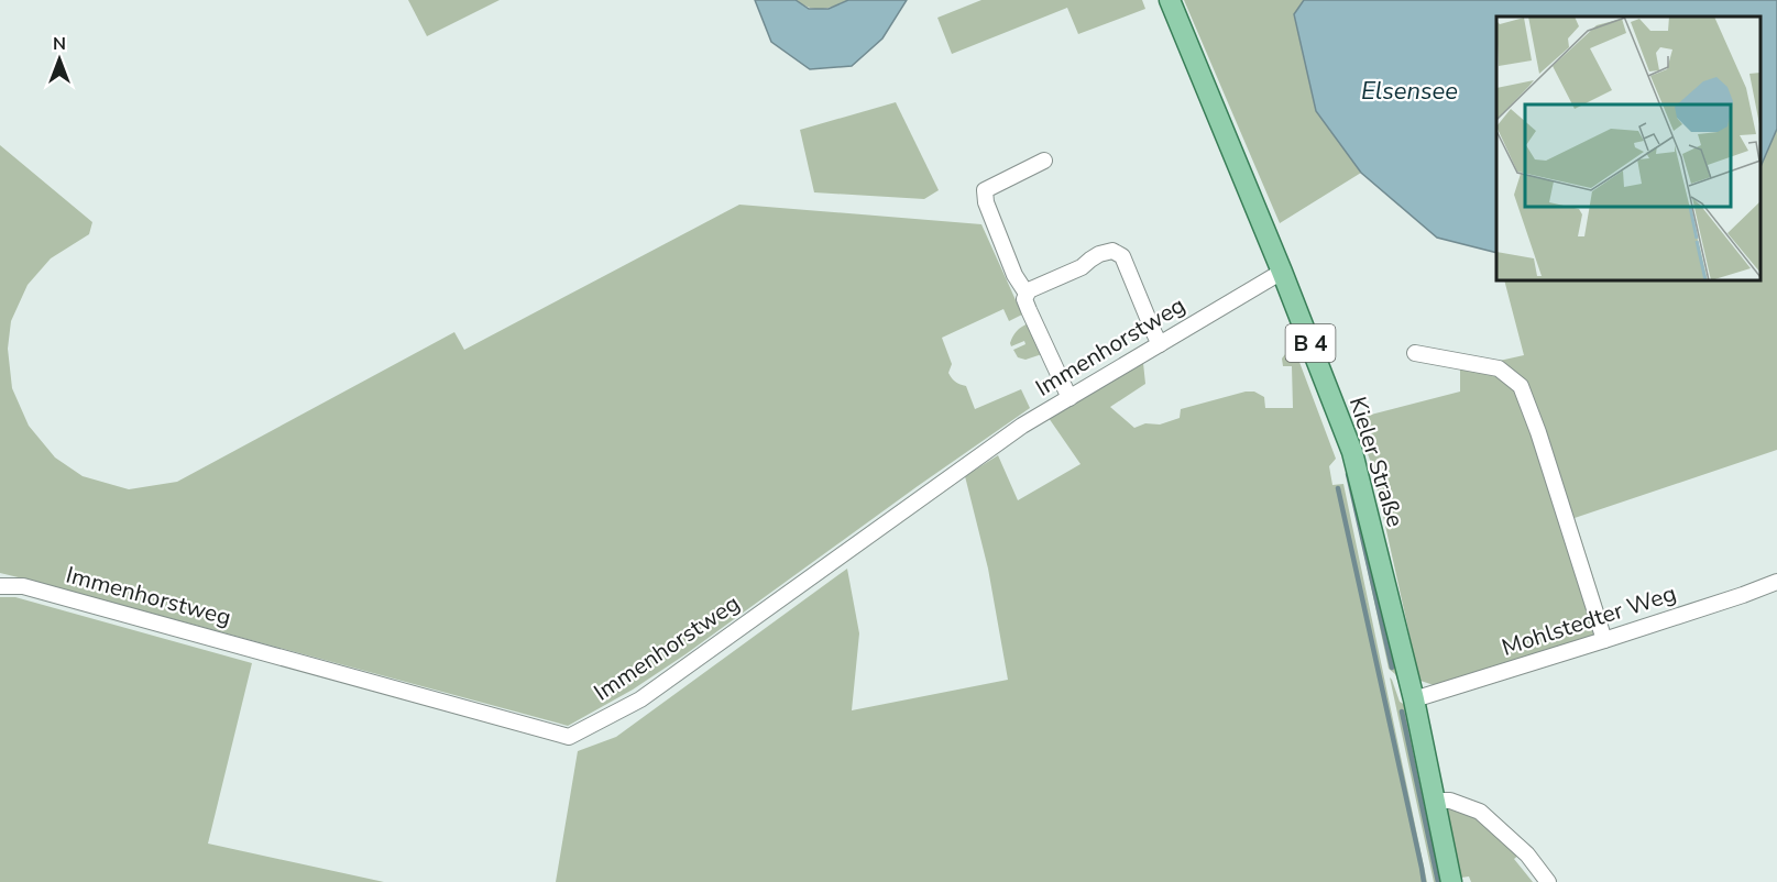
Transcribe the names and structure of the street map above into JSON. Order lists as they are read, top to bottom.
{
  "streets": {
    "main road": ["B 4", "Kieler Straße"],
    "street": ["Immenhorstweg", "Mohlstedter Weg"]
  },
  "crossings": [
    ["Immenhorstweg", "Kieler Straße"],
    ["Kieler Straße", "Mohlstedter Weg"]
  ],
  "water": ["Elsensee"],
  "north": "top"
}
